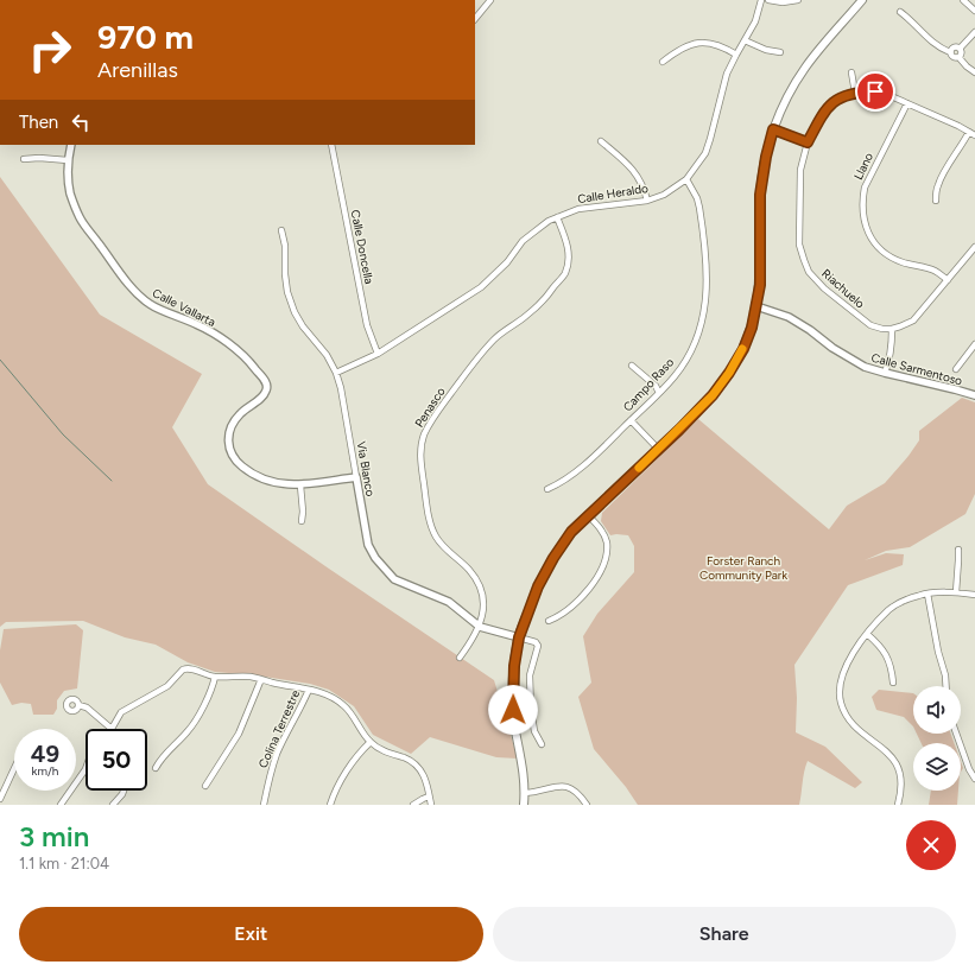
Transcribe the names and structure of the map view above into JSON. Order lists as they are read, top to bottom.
{
  "streets": {
    "street": [
      "Llano",
      "Calle Heraldo",
      "Calle Doncella",
      "Riachuelo",
      "Calle Vallarta",
      "Calle Sarmentoso",
      "Campo Raso",
      "Penasco",
      "Via Blanco",
      "Colina Terrestre"
    ]
  },
  "crossings": [
    ["Llano", "Riachuelo"],
    ["Calle Heraldo", "Calle Doncella"],
    ["Calle Heraldo", "Campo Raso"],
    ["Calle Heraldo", "Penasco"],
    ["Calle Heraldo", "Via Blanco"],
    ["Calle Vallarta", "Via Blanco"],
    ["Penasco", "Via Blanco"]
  ],
  "parks": ["Forster Ranch Community Park"],
  "page": {
    "turn": ["970 m", "Arenillas"],
    "then": "Then",
    "speed": "49 km/h",
    "limit": "50",
    "heading": ["3 min", "1.1 km · 21:04"],
    "buttons": ["Exit", "Share"]
  }
}
